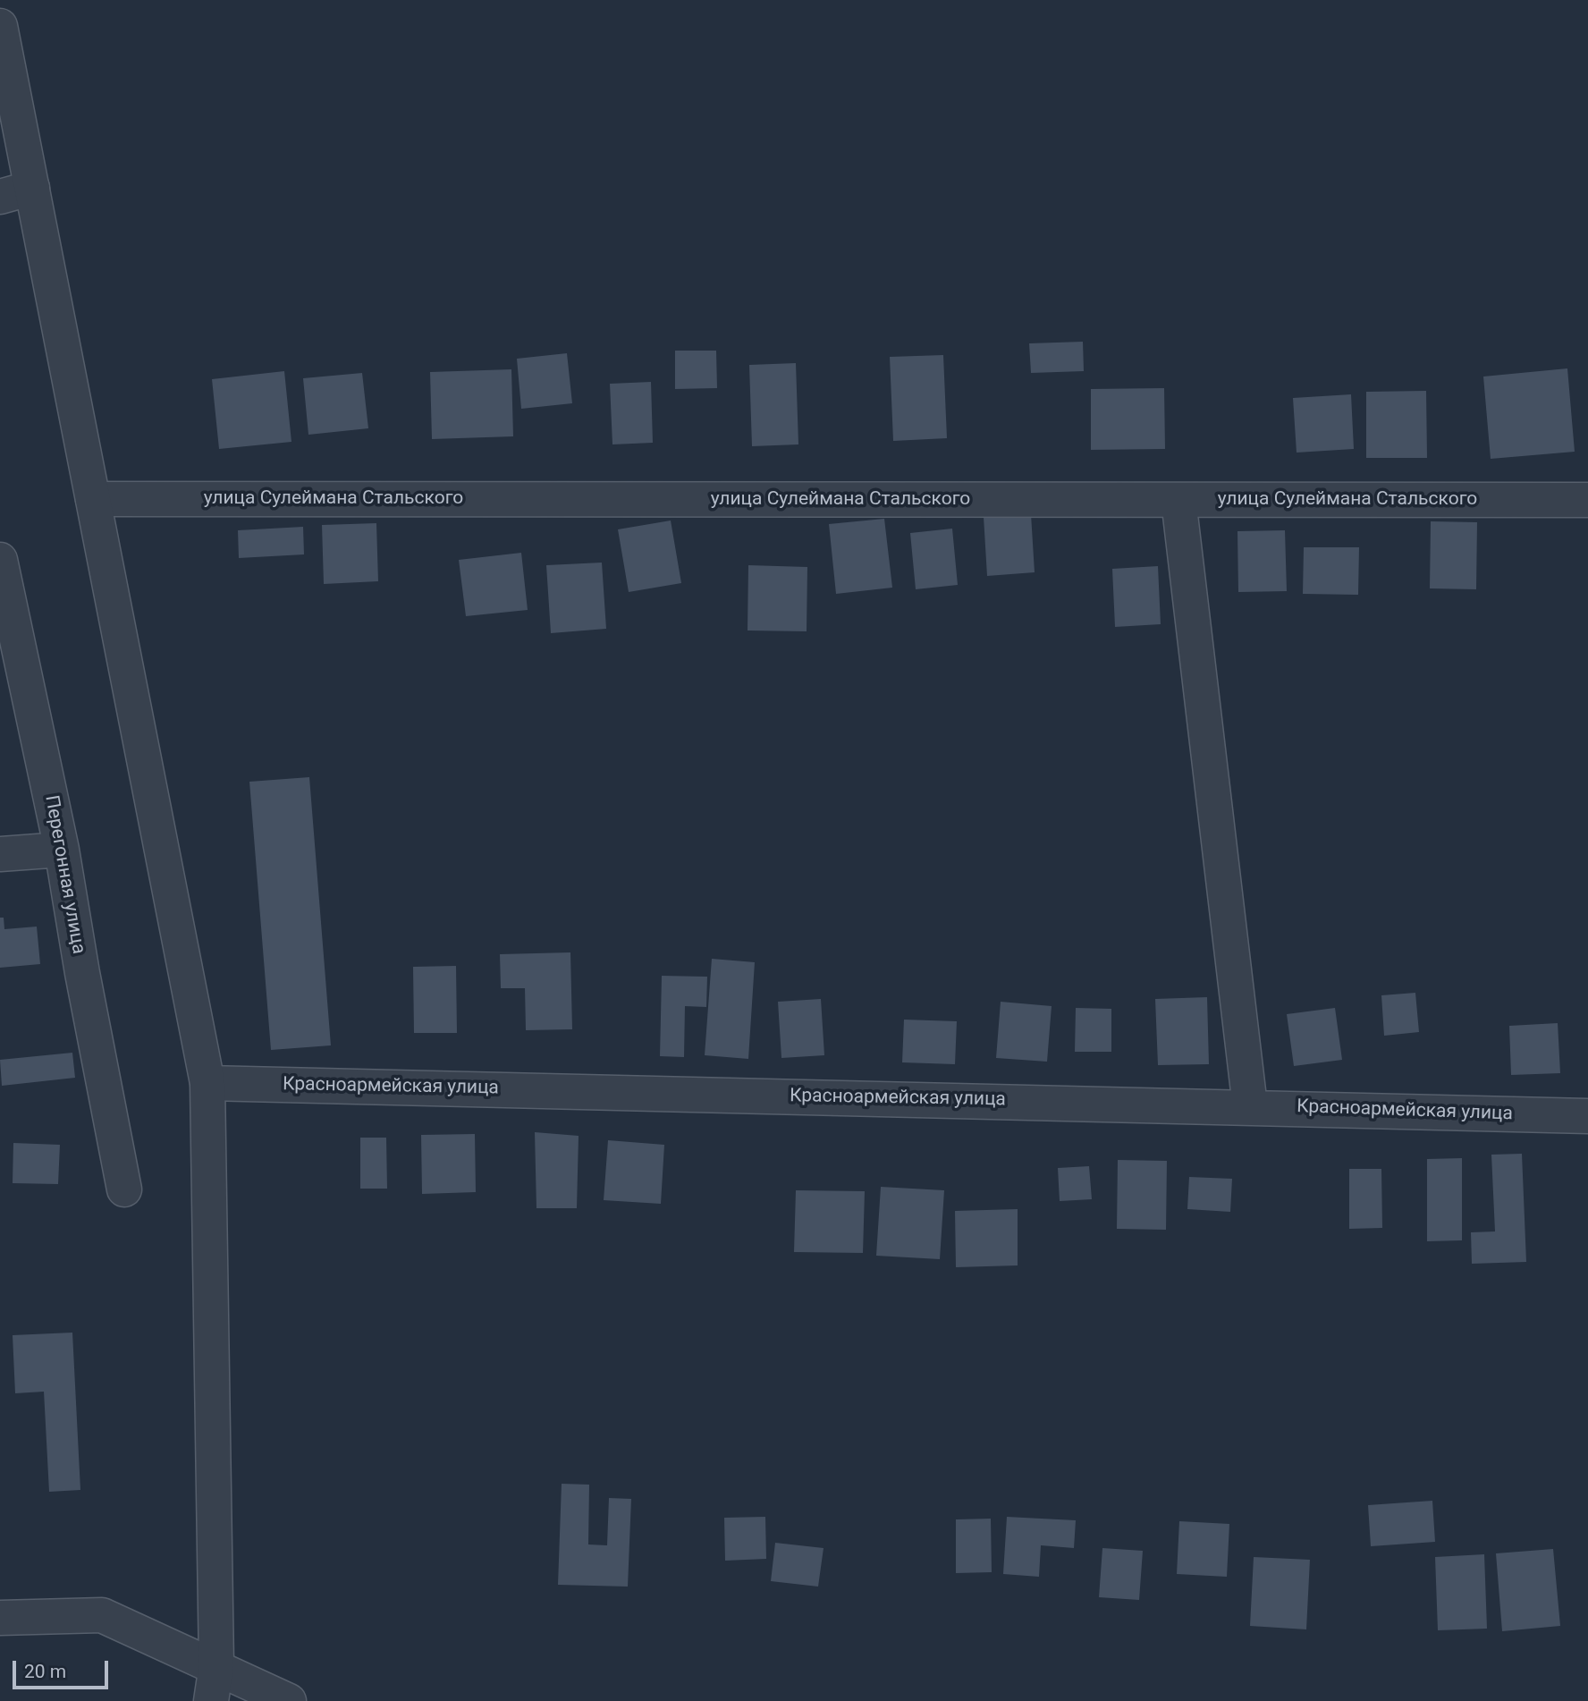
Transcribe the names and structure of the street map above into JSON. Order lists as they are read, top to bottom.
{
  "streets": {
    "street": ["улица Сулеймана Стальского", "Перегонная улица", "Красноармейская улица"]
  },
  "scale_bar": "20 m"
}
